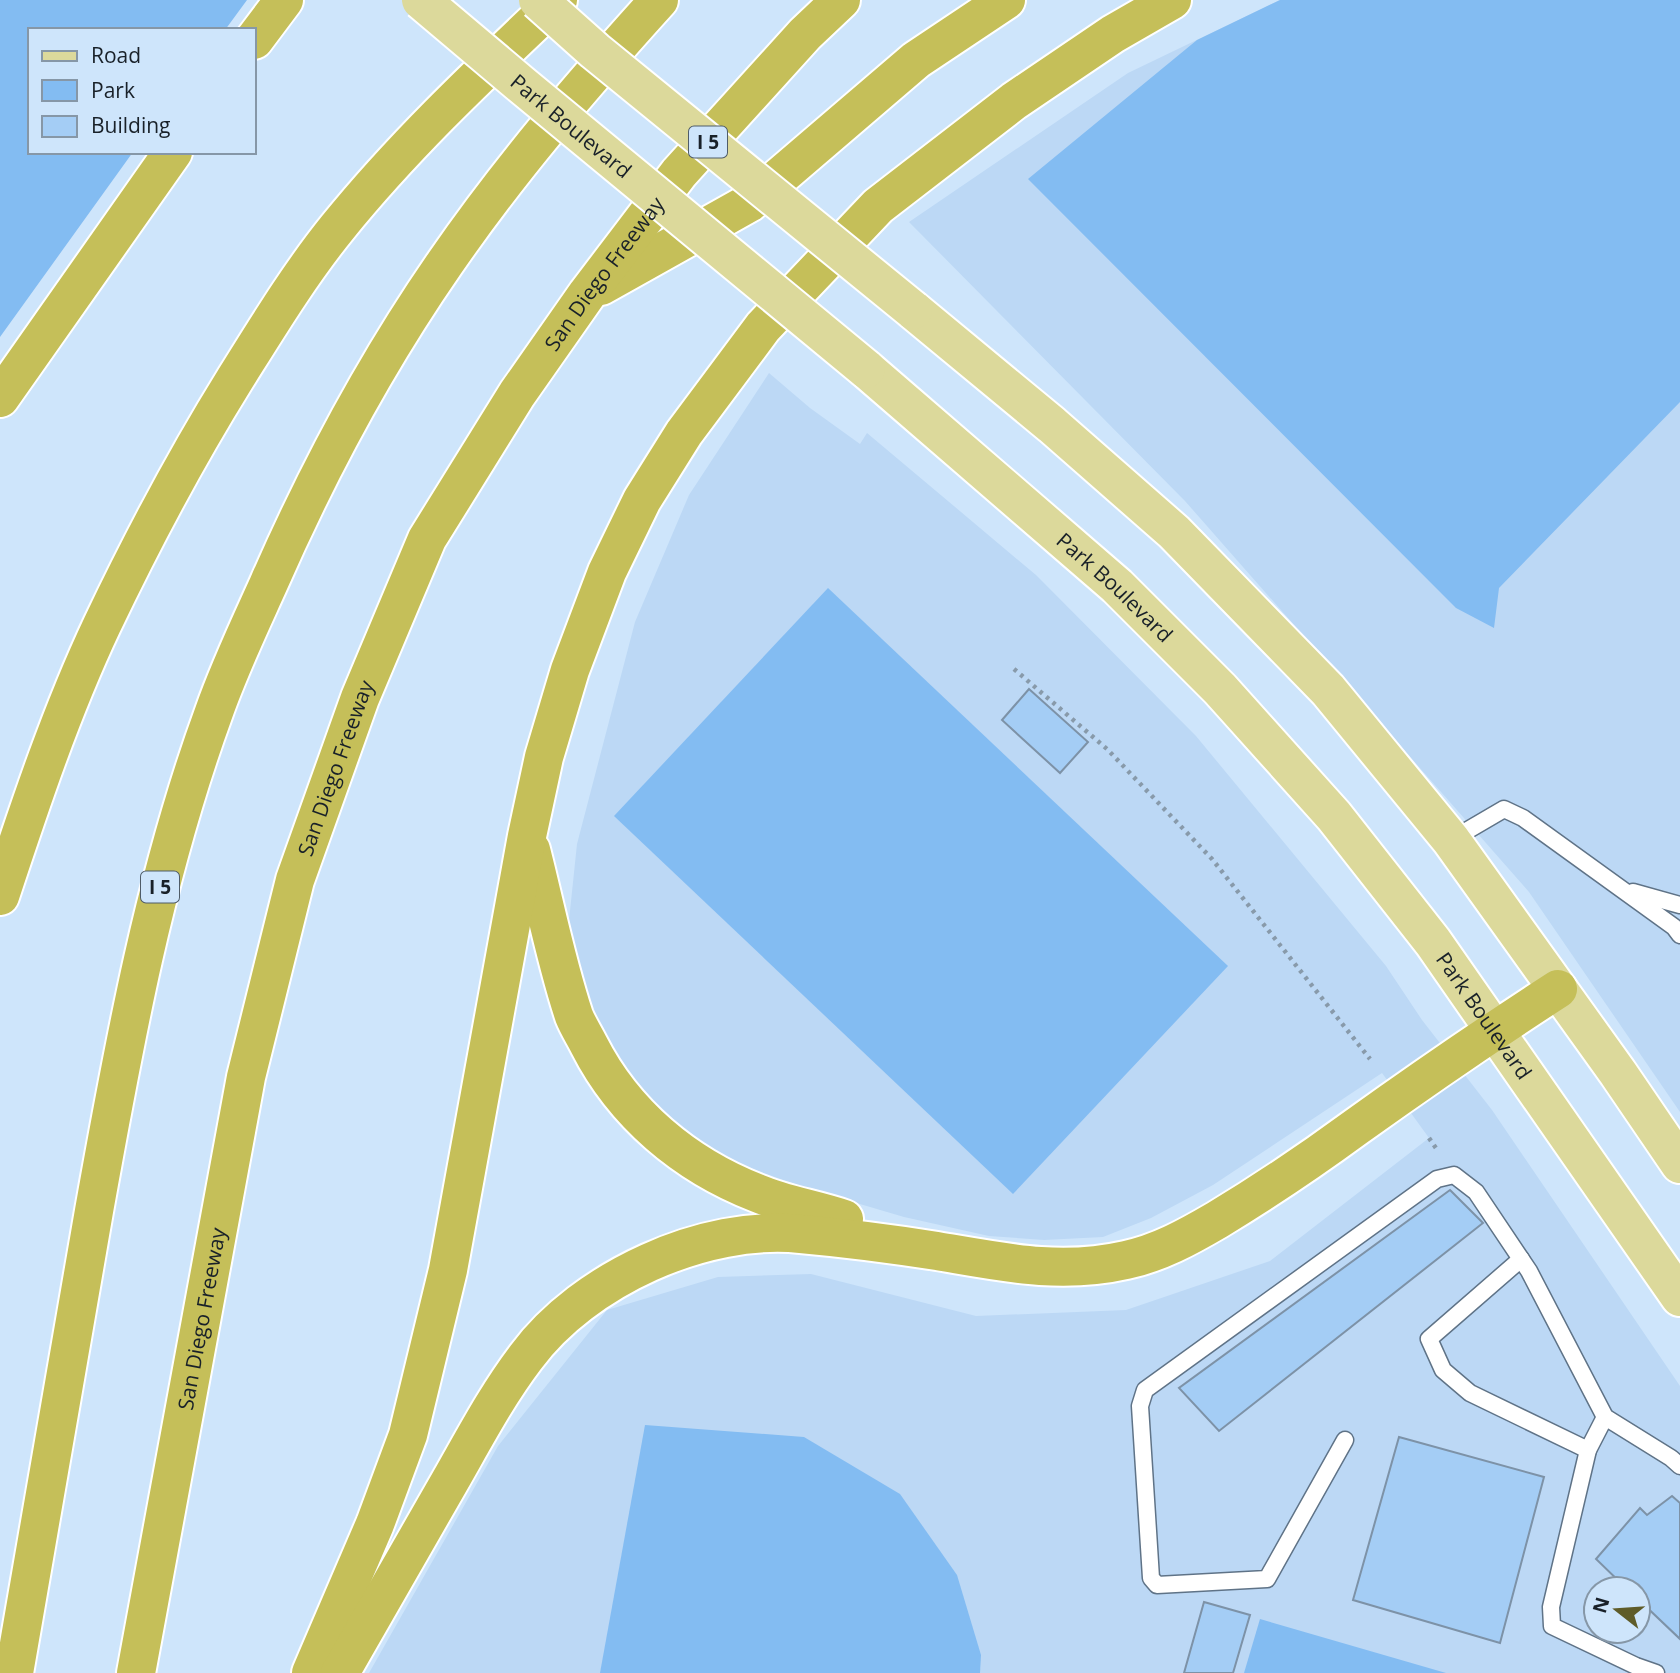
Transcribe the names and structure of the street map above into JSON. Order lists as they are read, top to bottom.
{
  "streets": {
    "highway": ["I 5", "San Diego Freeway"],
    "main road": ["Park Boulevard"]
  },
  "legend": ["Road", "Park", "Building"],
  "north": "left"
}
